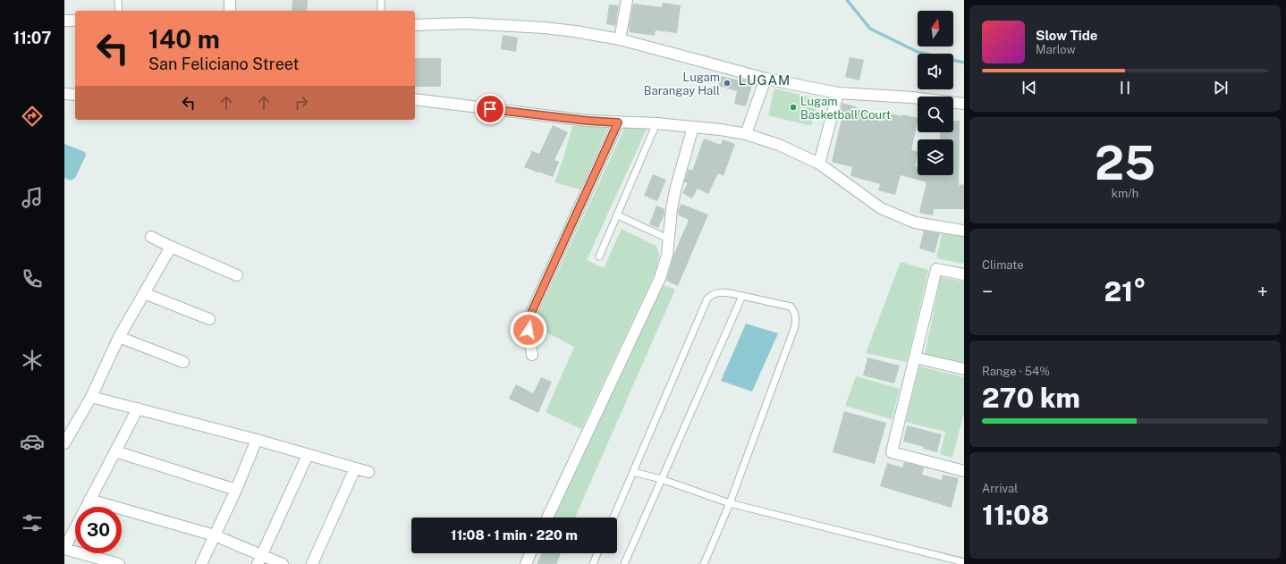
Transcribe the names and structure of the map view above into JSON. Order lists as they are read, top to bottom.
{
  "districts": ["LUGAM"],
  "places": ["Lugam Barangay Hall", "Lugam Basketball Court"],
  "north": "top",
  "page": {
    "tabs": "11:07",
    "turn": ["140 m", "San Feliciano Street"],
    "song": ["Slow Tide", "Marlow"],
    "tile": [
      ["25", "km/h"],
      "Climate",
      ["Range · 54%", "270 km"],
      ["Arrival", "11:08"]
    ],
    "heat": ["−", "21°", "+"],
    "limit": "30",
    "trip": "11:08 · 1 min · 220 m"
  }
}
